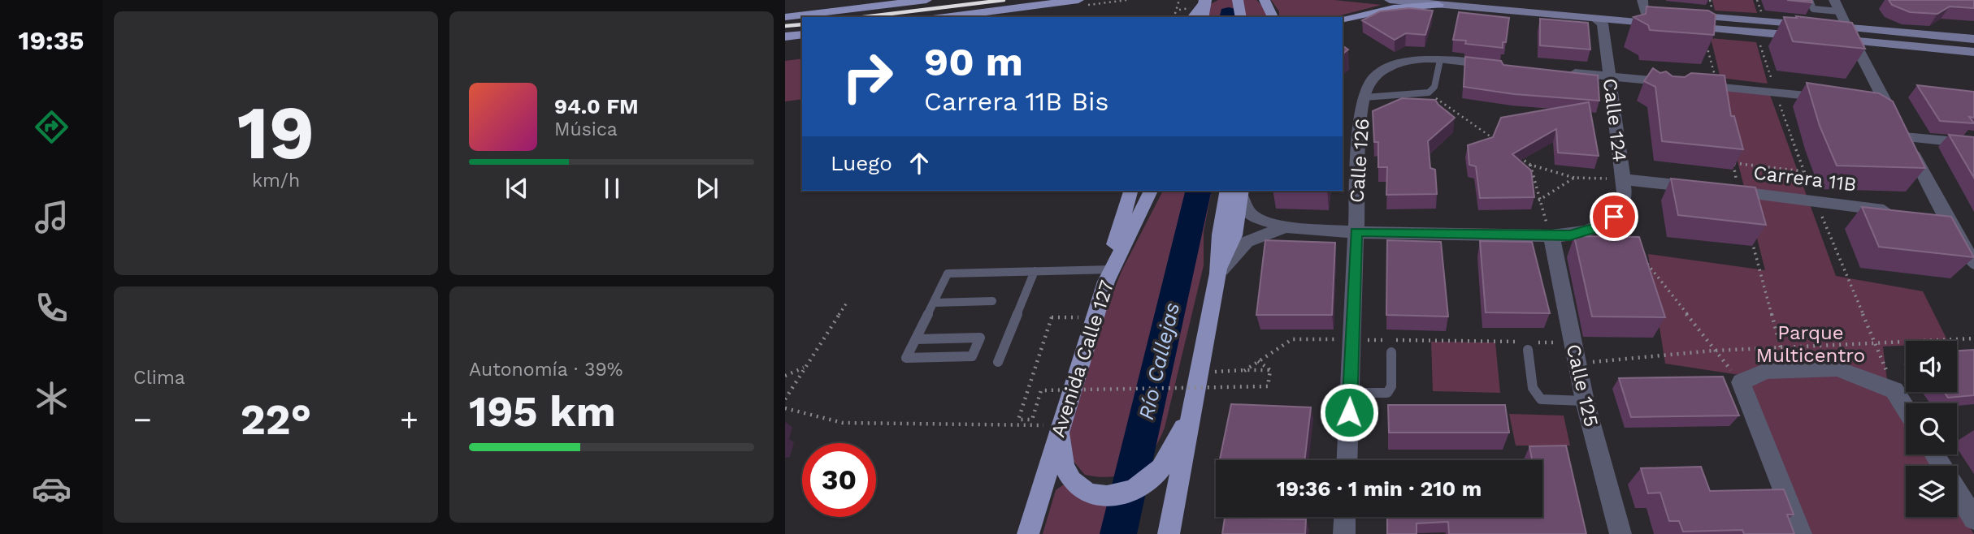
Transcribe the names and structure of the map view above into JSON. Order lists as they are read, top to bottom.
{
  "streets": {
    "main road": ["Avenida Calle 127"],
    "street": [
      "Calle 124",
      "Calle 126",
      "Carrera 11B",
      "Calle 125"
    ]
  },
  "crossings": [
    ["Calle 124", "Carrera 11B"],
    ["Calle 124", "Calle 125"]
  ],
  "water": ["Río Callejas"],
  "parks": ["Parque Multicentro"],
  "page": {
    "tabs": "19:35",
    "tile": [
      ["19", "km/h"],
      "Clima",
      ["Autonomía · 39%", "195 km"]
    ],
    "turn": ["90 m", "Carrera 11B Bis"],
    "song": ["94.0 FM", "Música"],
    "then": "Luego",
    "heat": ["−", "22°", "+"],
    "limit": "30",
    "trip": "19:36 · 1 min · 210 m"
  }
}
